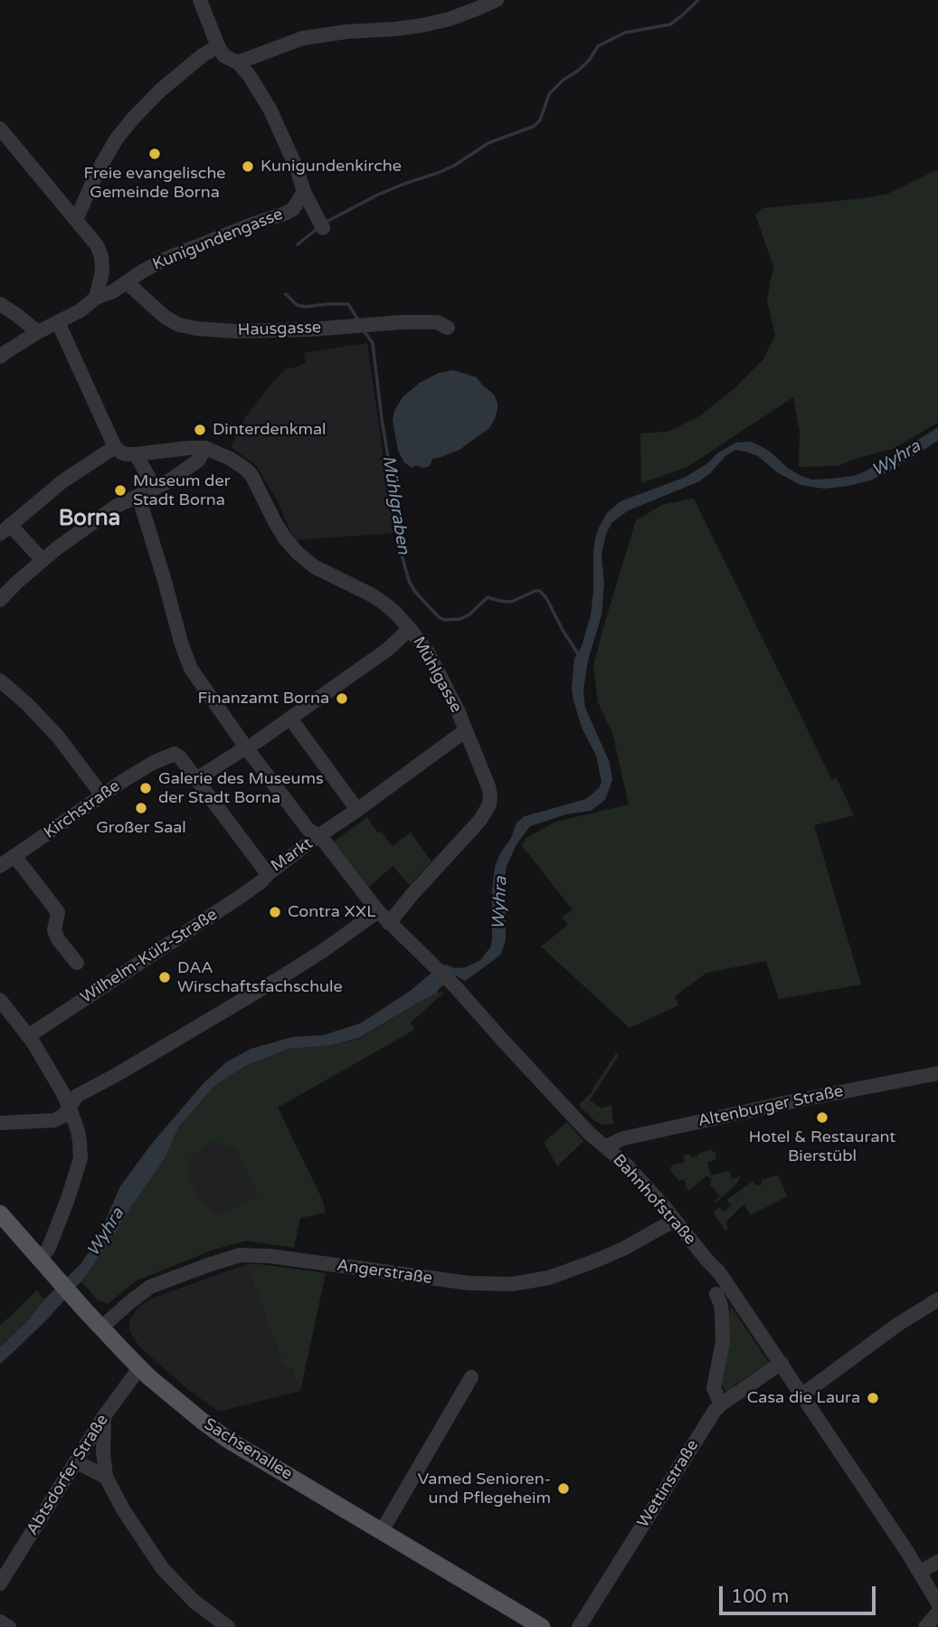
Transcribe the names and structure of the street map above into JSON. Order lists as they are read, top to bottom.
{
  "streets": {
    "main road": ["Sachsenallee"],
    "street": [
      "Kunigundengasse",
      "Hausgasse",
      "Mühlgasse",
      "Kirchstraße",
      "Markt",
      "Wilhelm-Külz-Straße",
      "Altenburger Straße",
      "Bahnhofstraße",
      "Angerstraße",
      "Abtsdorfer Straße",
      "Wettinstraße"
    ]
  },
  "crossings": [
    ["Kunigundengasse", "Hausgasse"],
    ["Mühlgasse", "Markt"],
    ["Mühlgasse", "Bahnhofstraße"],
    ["Kirchstraße", "Markt"],
    ["Markt", "Wilhelm-Külz-Straße"],
    ["Markt", "Bahnhofstraße"],
    ["Altenburger Straße", "Bahnhofstraße"],
    ["Bahnhofstraße", "Angerstraße"],
    ["Bahnhofstraße", "Wettinstraße"],
    ["Angerstraße", "Sachsenallee"],
    ["Sachsenallee", "Abtsdorfer Straße"]
  ],
  "districts": ["Borna"],
  "water": ["Wyhra", "Mühlgraben"],
  "places": [
    "Freie evangelische Gemeinde Borna",
    "Kunigundenkirche",
    "Dinterdenkmal",
    "Museum der Stadt Borna",
    "Finanzamt Borna",
    "Galerie des Museums der Stadt Borna",
    "Großer Saal",
    "Contra XXL",
    "DAA Wirschaftsfachschule",
    "Hotel & Restaurant Bierstübl",
    "Casa die Laura",
    "Vamed Senioren- und Pflegeheim"
  ],
  "scale_bar": "100 m"
}
